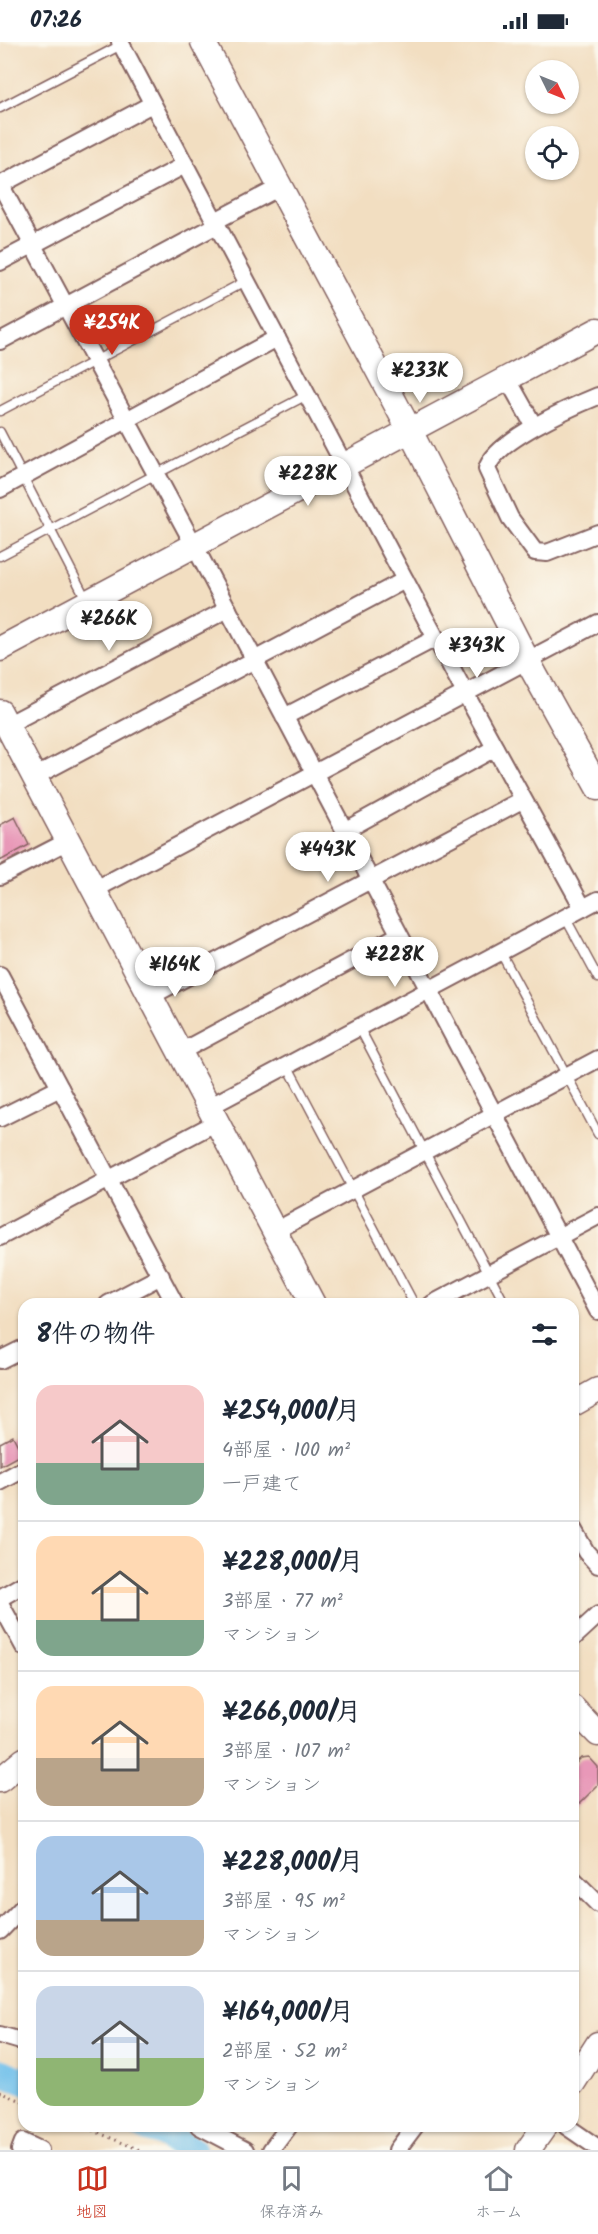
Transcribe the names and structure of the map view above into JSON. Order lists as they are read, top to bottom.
{
  "north": "bottom right",
  "page": {
    "status": "07:26",
    "price": [
      "¥254K",
      "¥233K",
      "¥228K",
      "¥266K",
      "¥343K",
      "¥443K",
      "¥228K",
      "¥164K"
    ],
    "heading": "8件の物件",
    "list": [
      {
        "name": "¥254,000/月",
        "note": "4部屋 · 100 m² · 一戸建て"
      },
      {
        "name": "¥228,000/月",
        "note": "3部屋 · 77 m² · マンション"
      },
      {
        "name": "¥266,000/月",
        "note": "3部屋 · 107 m² · マンション"
      },
      {
        "name": "¥228,000/月",
        "note": "3部屋 · 95 m² · マンション"
      },
      {
        "name": "¥164,000/月",
        "note": "2部屋 · 52 m² · マンション"
      }
    ],
    "tabs": ["地図", "保存済み", "ホーム"]
  }
}
